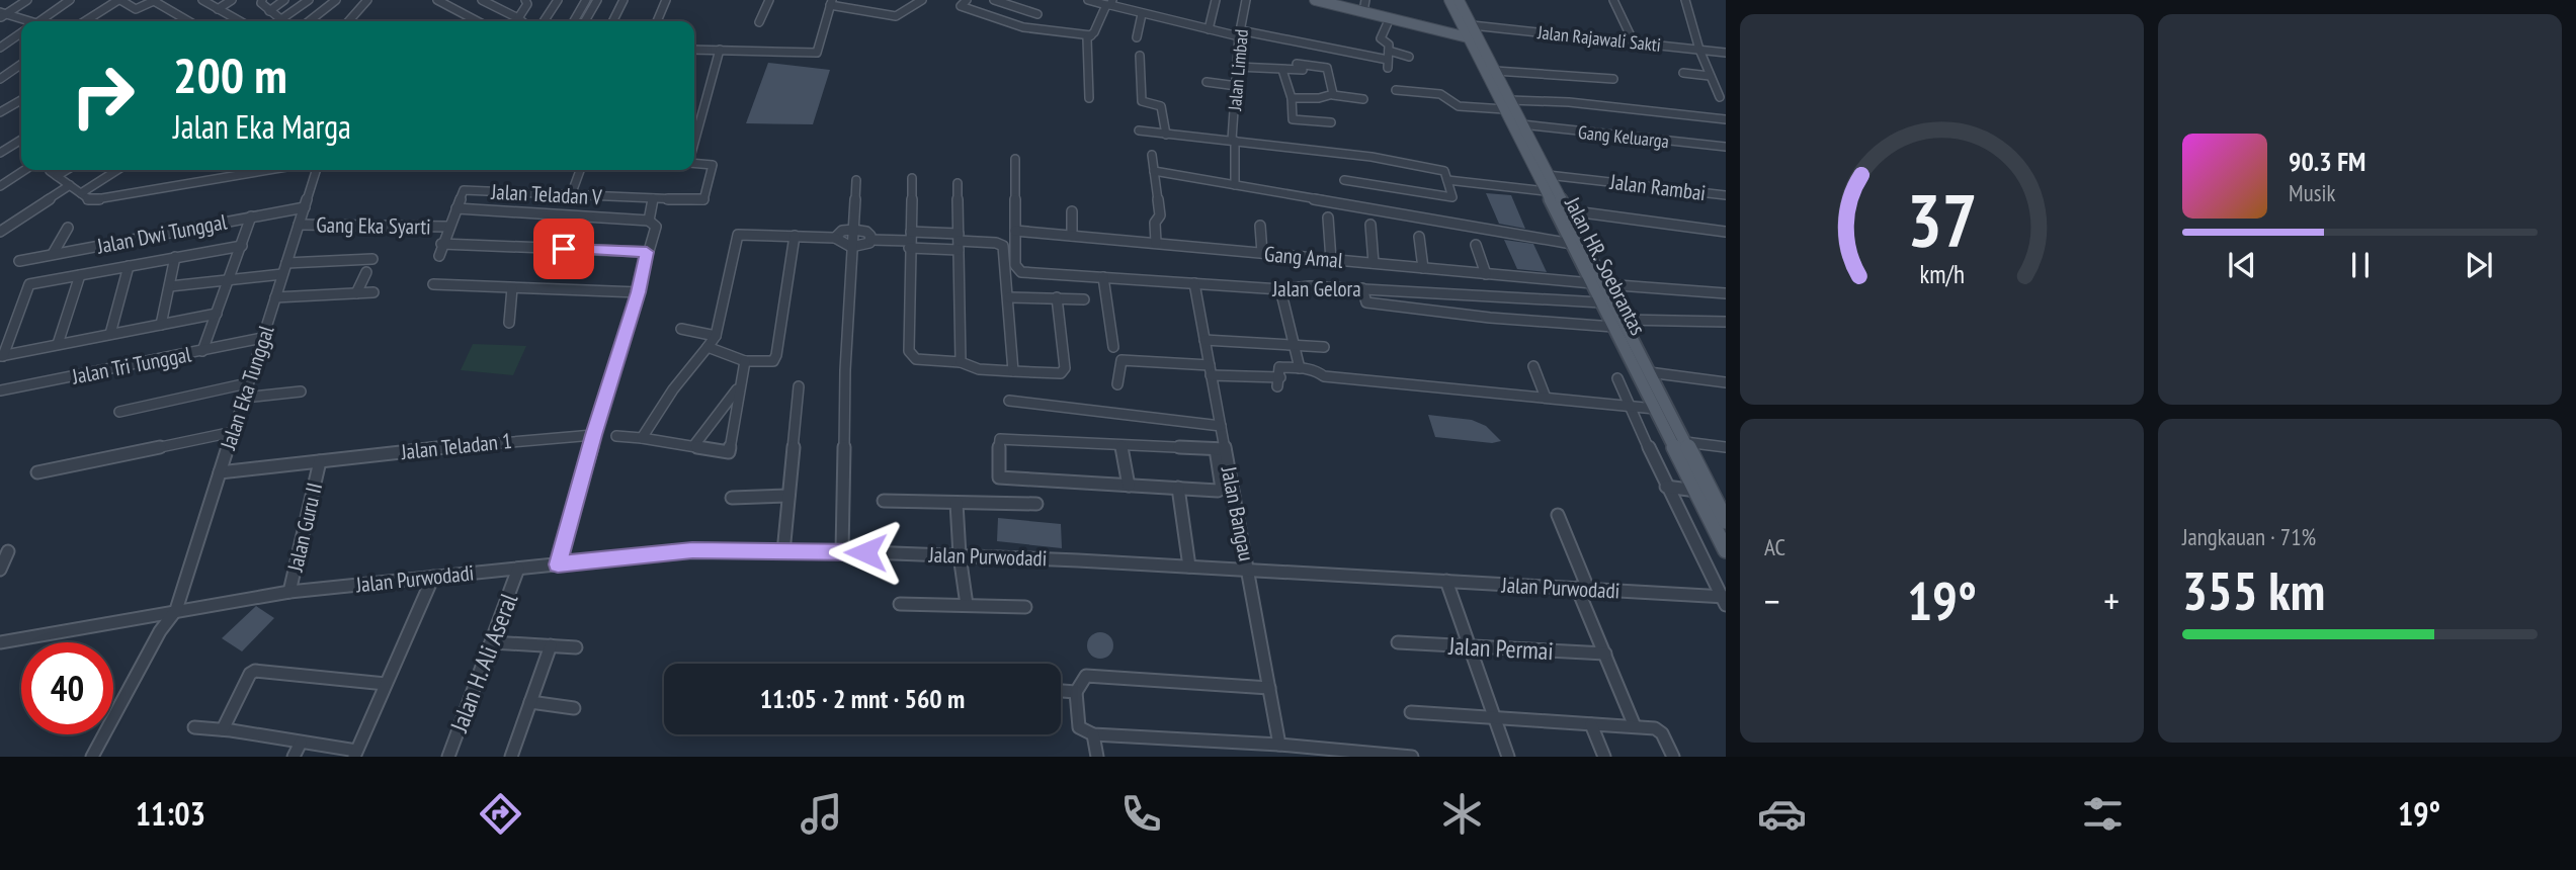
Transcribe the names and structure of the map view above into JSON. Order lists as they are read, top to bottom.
{
  "streets": {
    "main road": ["Jalan HR. Soebrantas"],
    "street": [
      "Jalan Rajawali Sakti",
      "Jalan Limbad",
      "Gang Keluarga",
      "Jalan Rambai",
      "Jalan Teladan V",
      "Gang Eka Syarti",
      "Jalan Dwi Tunggal",
      "Gang Amal",
      "Jalan Gelora",
      "Jalan Tri Tunggal",
      "Jalan Eka Tunggal",
      "Jalan Teladan 1",
      "Jalan Bangau",
      "Jalan Guru II",
      "Jalan Purwodadi",
      "Jalan Permai",
      "Jalan H. Ali Aseral"
    ]
  },
  "crossings": [
    ["Jalan Rajawali Sakti", "Jalan HR. Soebrantas"],
    ["Gang Keluarga", "Jalan HR. Soebrantas"],
    ["Jalan Rambai", "Jalan HR. Soebrantas"],
    ["Gang Eka Syarti", "Jalan Eka Tunggal"],
    ["Jalan Dwi Tunggal", "Jalan Eka Tunggal"],
    ["Gang Amal", "Jalan HR. Soebrantas"],
    ["Gang Amal", "Jalan Gelora"],
    ["Jalan HR. Soebrantas", "Jalan Gelora"],
    ["Jalan Gelora", "Jalan Bangau"],
    ["Jalan Tri Tunggal", "Jalan Eka Tunggal"],
    ["Jalan Eka Tunggal", "Jalan Teladan 1"],
    ["Jalan Eka Tunggal", "Jalan Purwodadi"],
    ["Jalan Teladan 1", "Jalan Guru II"],
    ["Jalan Bangau", "Jalan Purwodadi"],
    ["Jalan Guru II", "Jalan Purwodadi"],
    ["Jalan Purwodadi", "Jalan H. Ali Aseral"]
  ],
  "page": {
    "turn": ["200 m", "Jalan Eka Marga"],
    "song": ["90.3 FM", "Musik"],
    "tile": [
      "AC",
      ["Jangkauan · 71%", "355 km"]
    ],
    "heat": ["−", "19°", "+"],
    "limit": "40",
    "trip": "11:05 · 2 mnt · 560 m",
    "tabs": ["11:03", "19°"],
    "gauge": ["37", "km/h"]
  }
}
